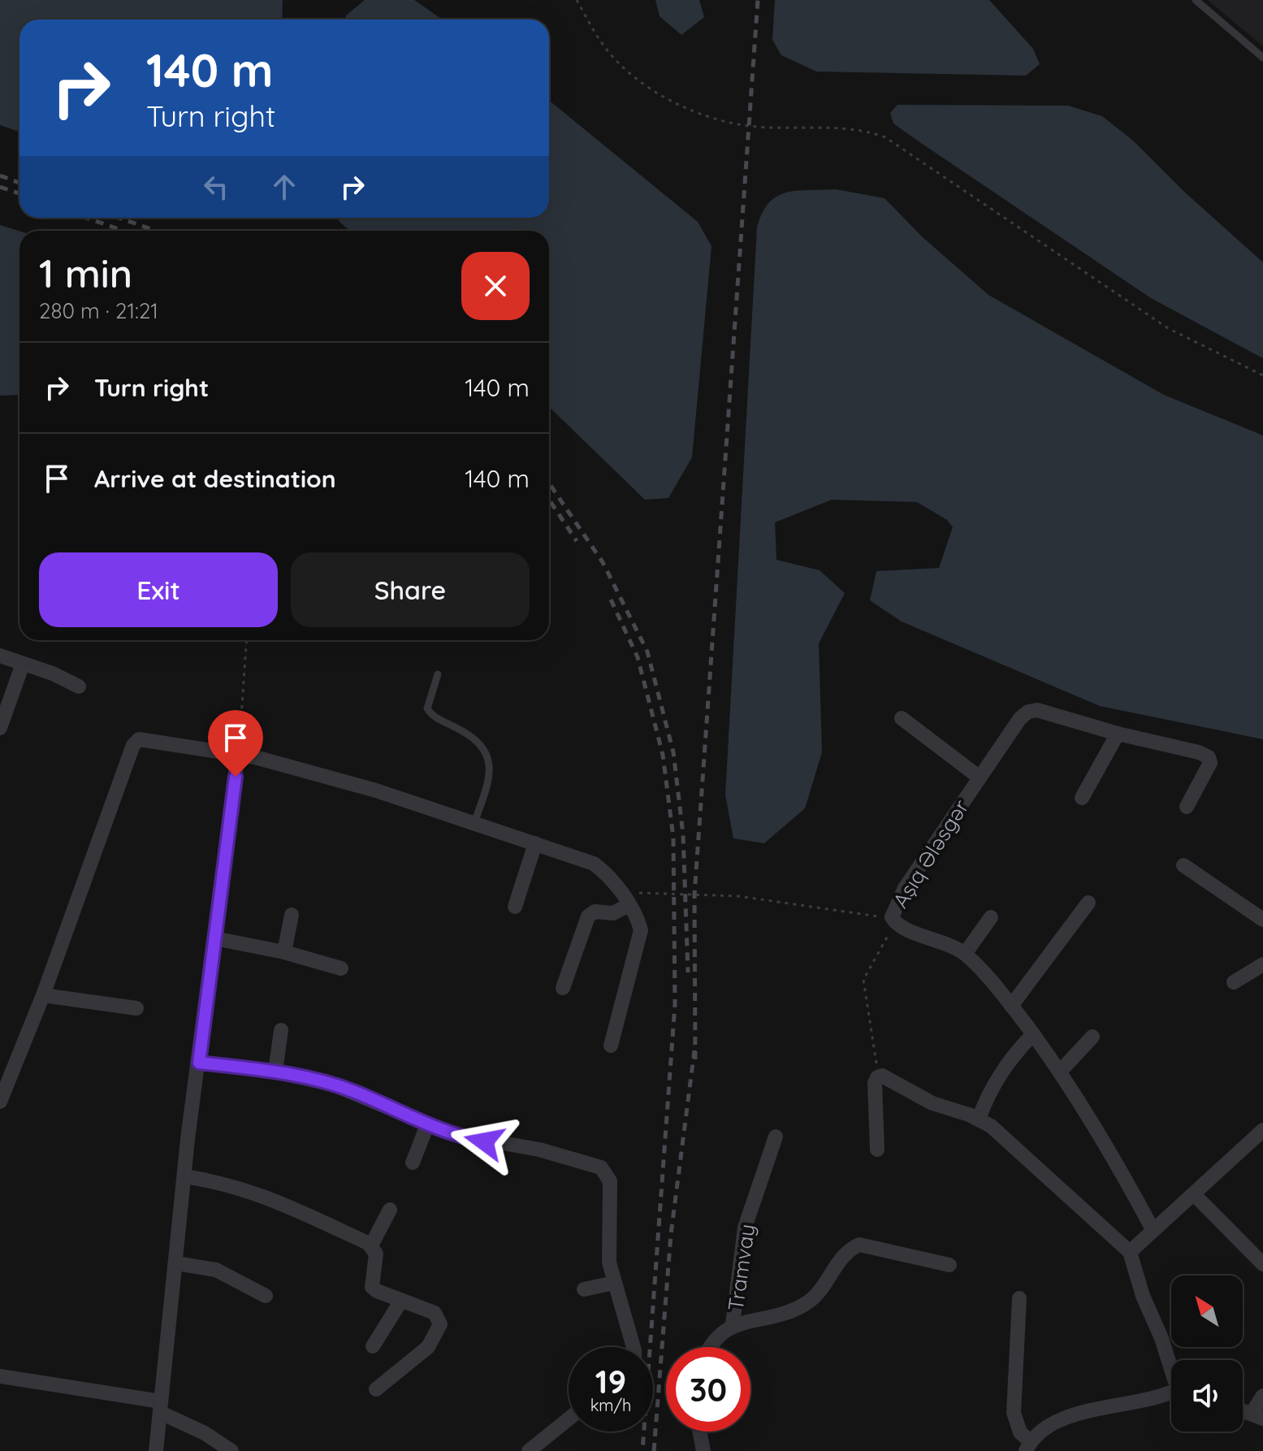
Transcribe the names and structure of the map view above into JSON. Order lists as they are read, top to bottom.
{
  "streets": {
    "street": ["Aşıq Ələsgər", "Tramvay"]
  },
  "north": "top left",
  "page": {
    "turn": ["140 m", "Turn right"],
    "heading": ["1 min", "280 m · 21:21"],
    "list": [
      {
        "name": "Turn right",
        "value": "140 m"
      },
      {
        "name": "Arrive at destination",
        "value": "140 m"
      }
    ],
    "buttons": ["Exit", "Share"],
    "speed": "19 km/h",
    "limit": "30"
  }
}
